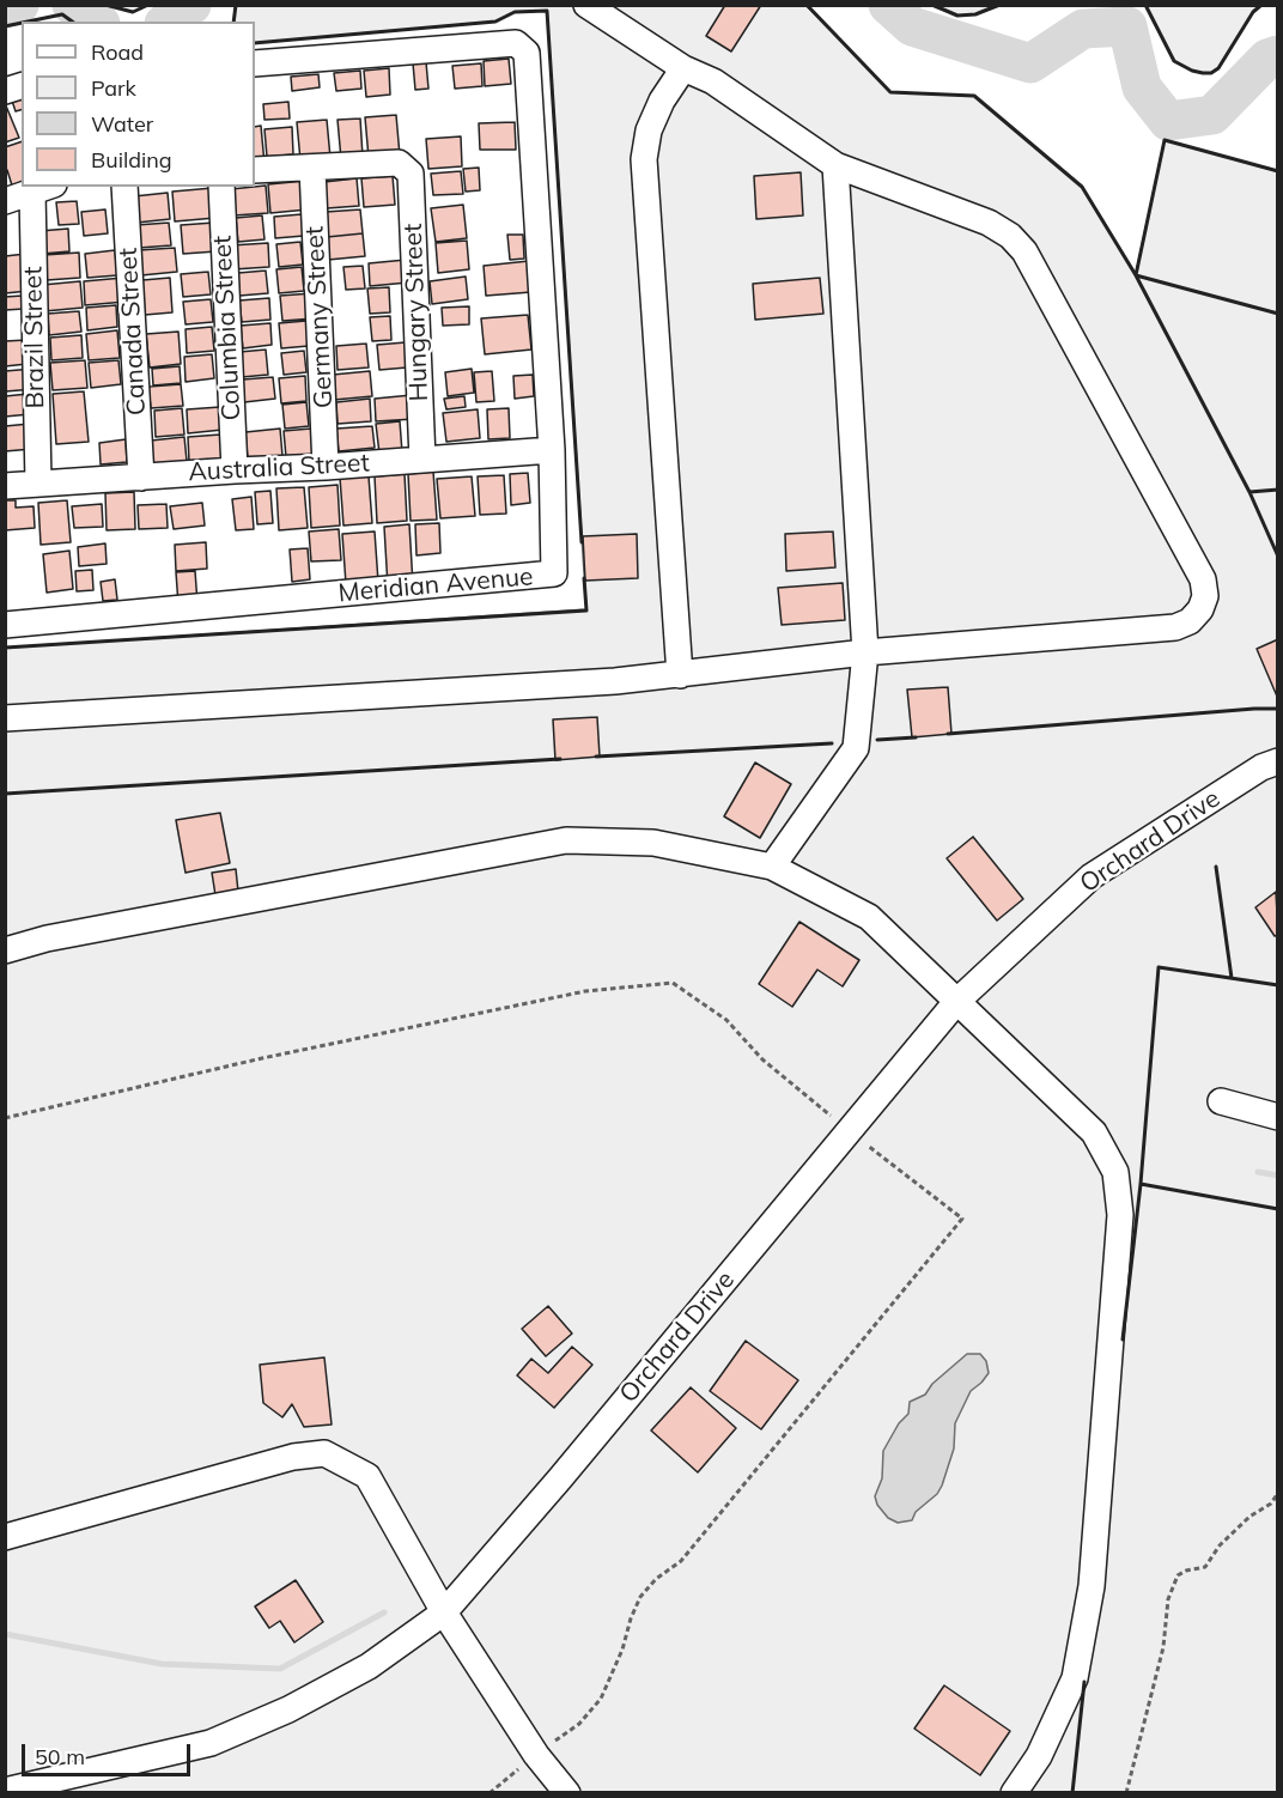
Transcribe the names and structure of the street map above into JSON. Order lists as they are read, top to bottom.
{
  "streets": {
    "street": [
      "Hungary Street",
      "Germany Street",
      "Columbia Street",
      "Canada Street",
      "Brazil Street",
      "Australia Street",
      "Meridian Avenue",
      "Orchard Drive"
    ]
  },
  "crossings": [
    ["Hungary Street", "Germany Street"],
    ["Hungary Street", "Australia Street"],
    ["Germany Street", "Australia Street"],
    ["Columbia Street", "Australia Street"],
    ["Canada Street", "Australia Street"],
    ["Brazil Street", "Australia Street"],
    ["Australia Street", "Meridian Avenue"]
  ],
  "legend": [
    "Road",
    "Park",
    "Water",
    "Building"
  ],
  "scale_bar": "50 m"
}
